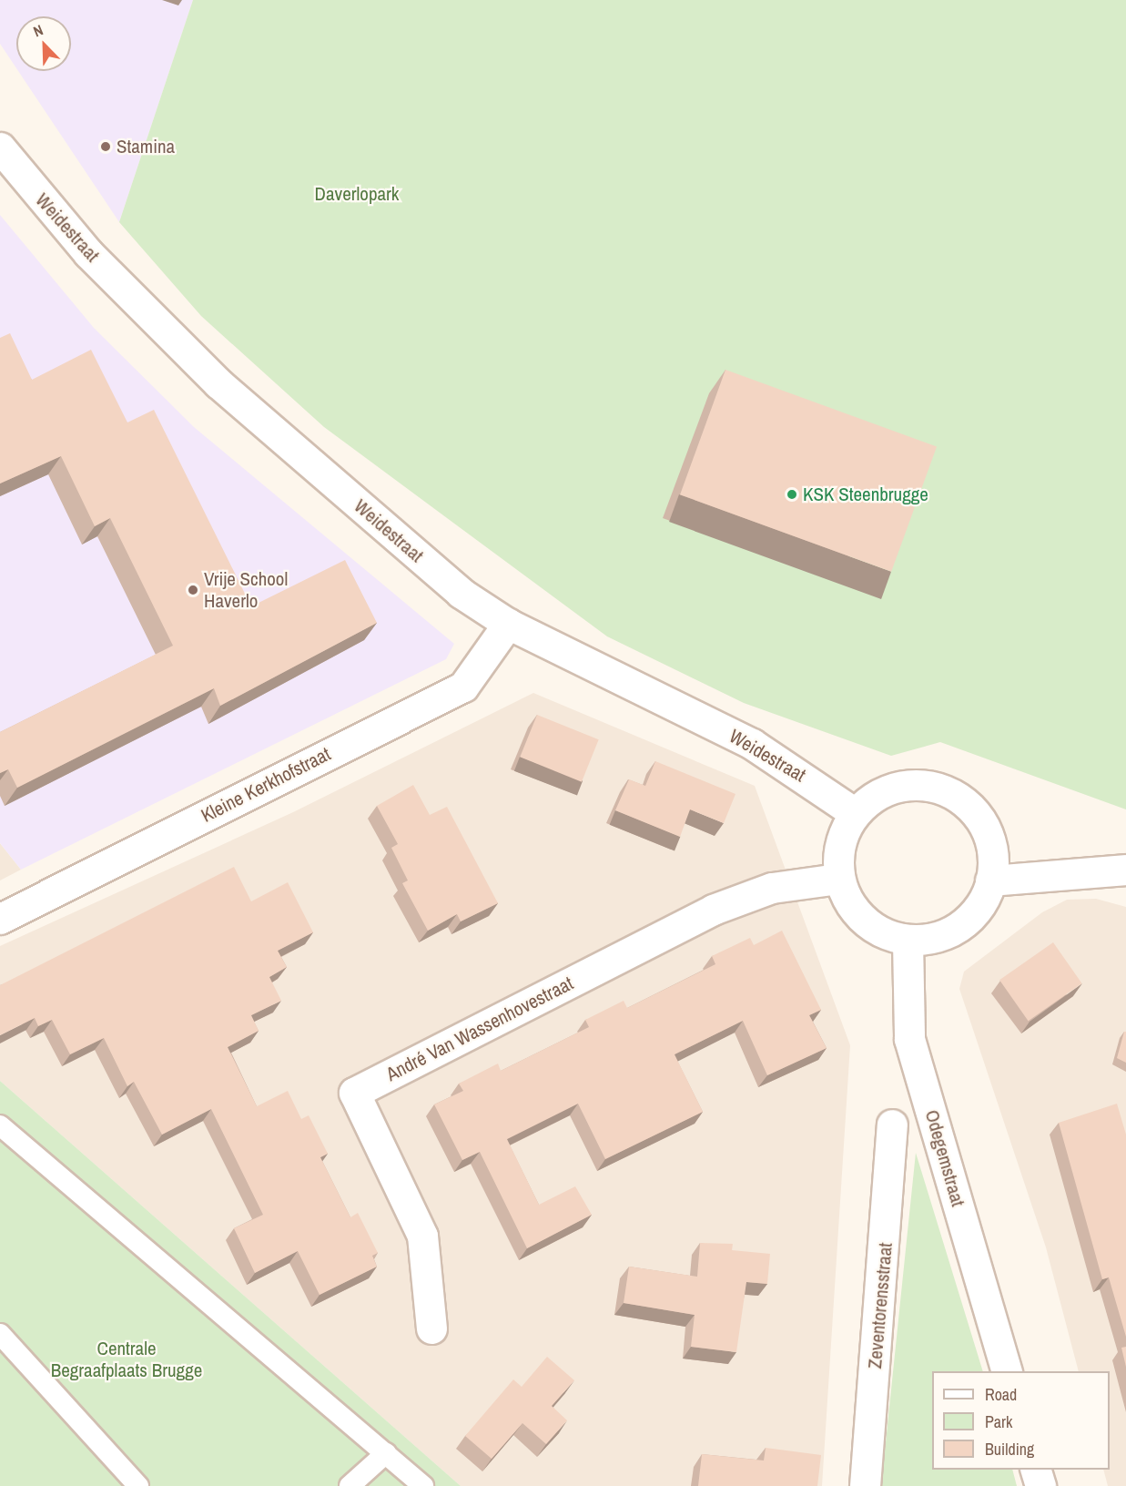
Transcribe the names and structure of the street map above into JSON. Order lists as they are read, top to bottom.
{
  "streets": {
    "street": [
      "Weidestraat",
      "Kleine Kerkhofstraat",
      "André Van Wassenhovestraat",
      "Odegemstraat",
      "Zeventorensstraat"
    ]
  },
  "crossings": [
    ["Weidestraat", "Kleine Kerkhofstraat"],
    ["Weidestraat", "André Van Wassenhovestraat"],
    ["Weidestraat", "Odegemstraat"],
    ["André Van Wassenhovestraat", "Odegemstraat"]
  ],
  "parks": ["Daverlopark", "Centrale Begraafplaats Brugge"],
  "places": ["Stamina", "KSK Steenbrugge", "Vrije School Haverlo"],
  "legend": ["Road", "Park", "Building"],
  "north": "top left"
}
